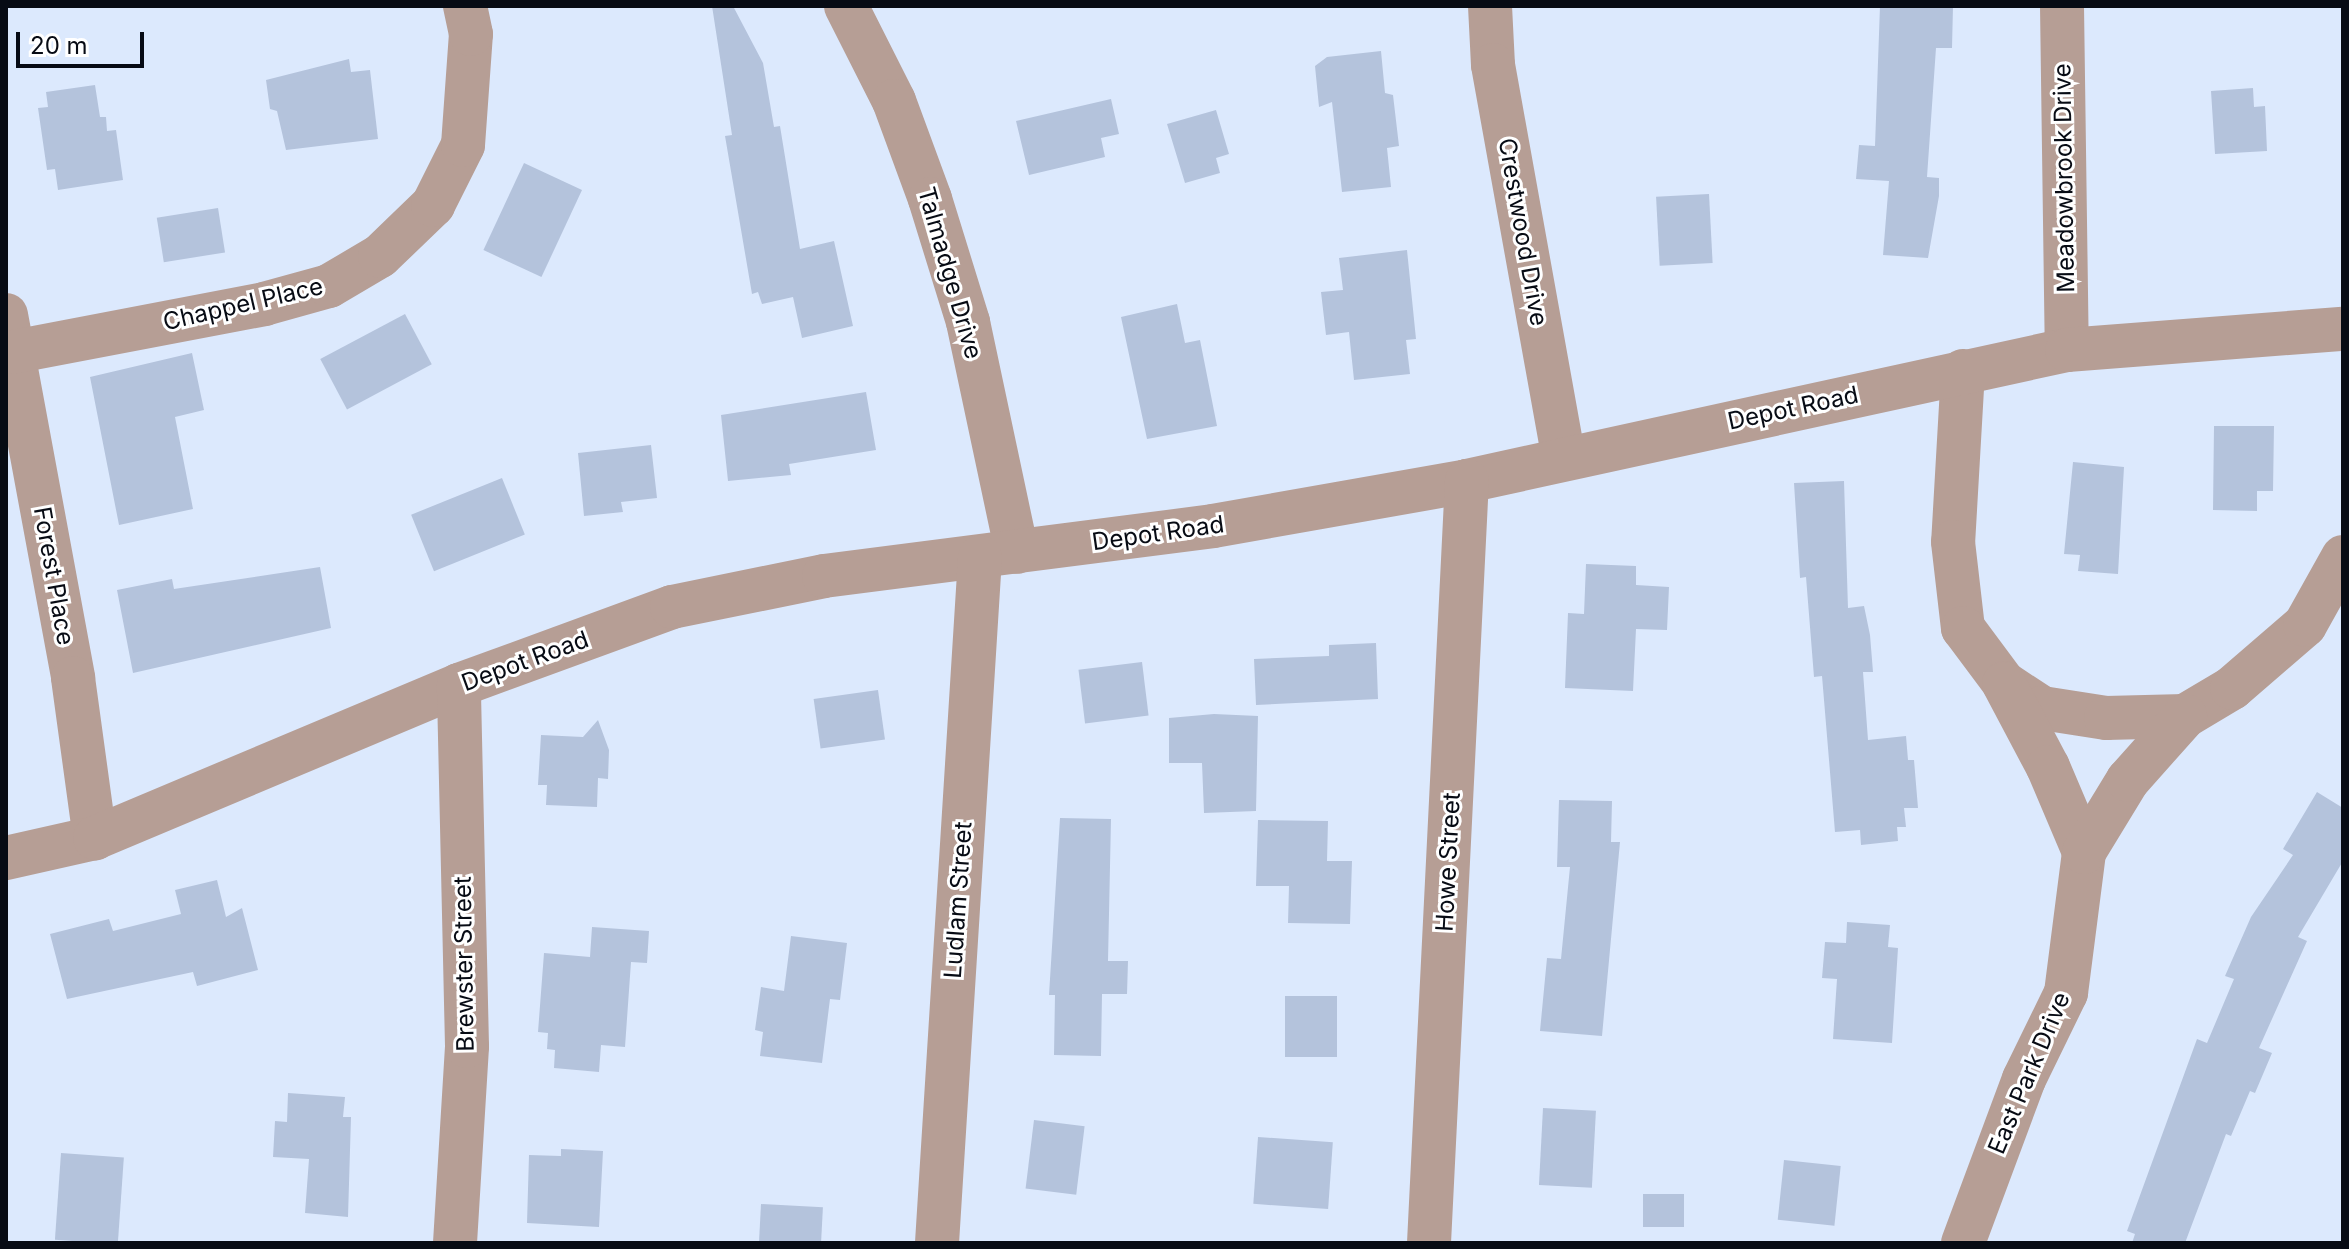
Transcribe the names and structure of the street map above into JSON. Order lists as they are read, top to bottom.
{
  "streets": {
    "street": [
      "Meadowbrook Drive",
      "Crestwood Drive",
      "Talmadge Drive",
      "Chappel Place",
      "Depot Road",
      "Forest Place",
      "Howe Street",
      "Ludlam Street",
      "Brewster Street",
      "East Park Drive"
    ]
  },
  "crossings": [
    ["Meadowbrook Drive", "Depot Road"],
    ["Crestwood Drive", "Depot Road"],
    ["Talmadge Drive", "Depot Road"],
    ["Talmadge Drive", "Ludlam Street"],
    ["Chappel Place", "Forest Place"],
    ["Depot Road", "Forest Place"],
    ["Depot Road", "Howe Street"],
    ["Depot Road", "Ludlam Street"],
    ["Depot Road", "Brewster Street"],
    ["Depot Road", "East Park Drive"]
  ],
  "scale_bar": "20 m"
}
